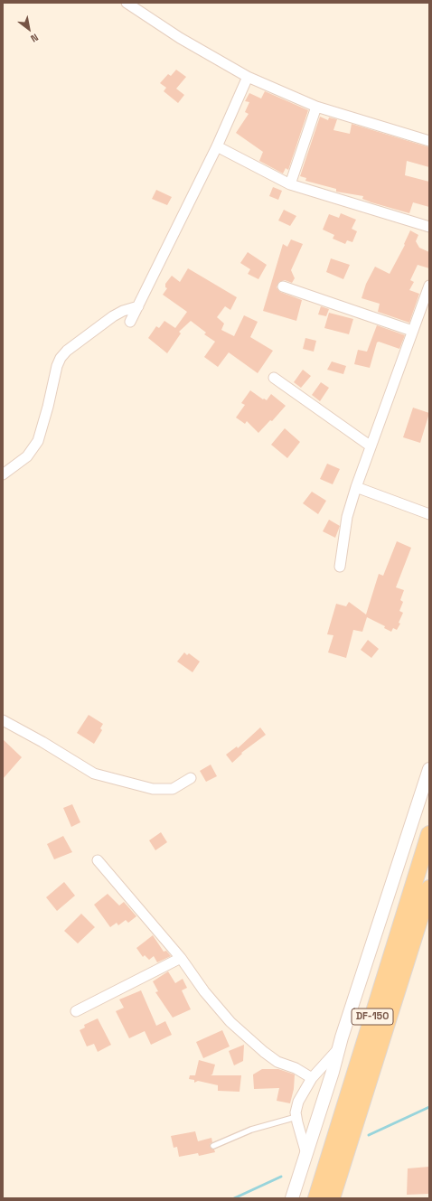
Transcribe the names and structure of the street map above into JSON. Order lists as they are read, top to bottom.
{
  "streets": {
    "main road": ["DF-150"]
  },
  "north": "bottom right"
}
